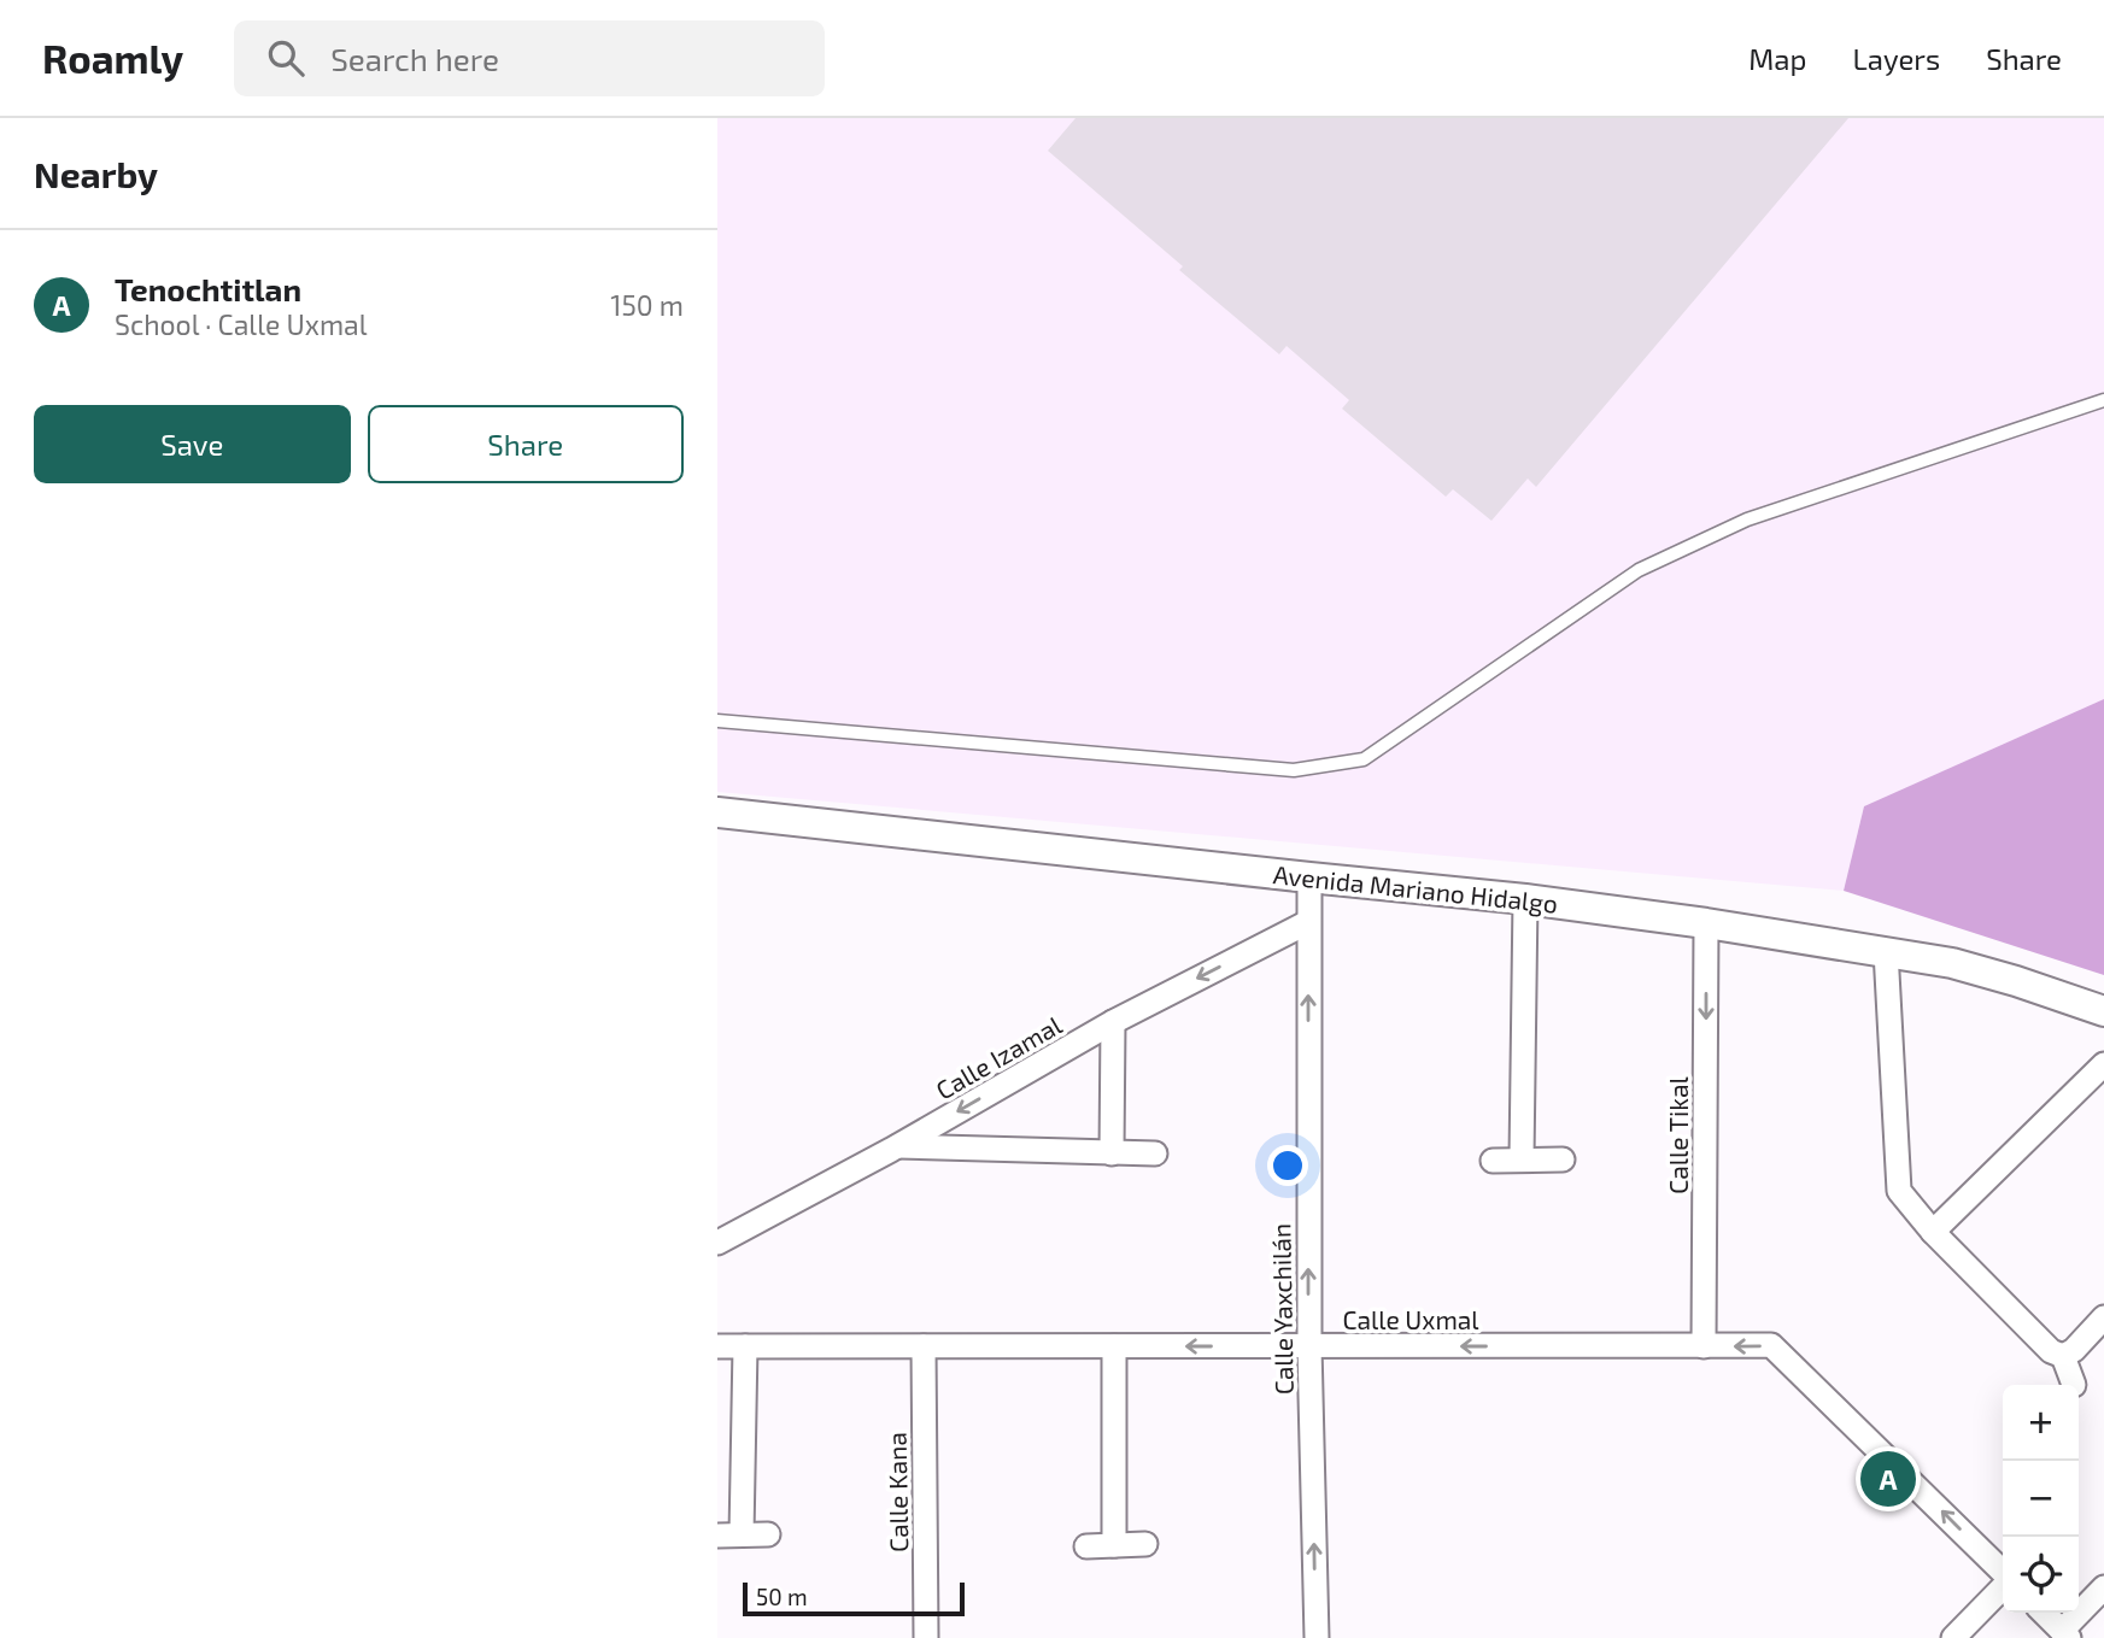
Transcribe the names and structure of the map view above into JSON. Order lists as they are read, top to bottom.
{
  "streets": {
    "street": [
      "Avenida Mariano Hidalgo",
      "Calle Izamal",
      "Calle Tikal",
      "Calle Yaxchilán",
      "Calle Uxmal",
      "Calle Kana"
    ]
  },
  "crossings": [
    ["Avenida Mariano Hidalgo", "Calle Tikal"],
    ["Avenida Mariano Hidalgo", "Calle Yaxchilán"],
    ["Calle Izamal", "Calle Yaxchilán"],
    ["Calle Tikal", "Calle Uxmal"],
    ["Calle Yaxchilán", "Calle Uxmal"],
    ["Calle Uxmal", "Calle Kana"]
  ],
  "one_way": ["Calle Izamal", "Calle Uxmal"],
  "scale_bar": "50 m",
  "page": {
    "header": "Roamly",
    "search": "Search here",
    "nav": ["Map", "Layers", "Share"],
    "heading": "Nearby",
    "list": [
      {
        "mark": "A",
        "name": "Tenochtitlan",
        "note": "School · Calle Uxmal",
        "value": "150 m"
      }
    ],
    "buttons": ["Save", "Share"],
    "map_buttons": ["+", "−"],
    "pins": "A",
    "scale": "50 m"
  }
}
